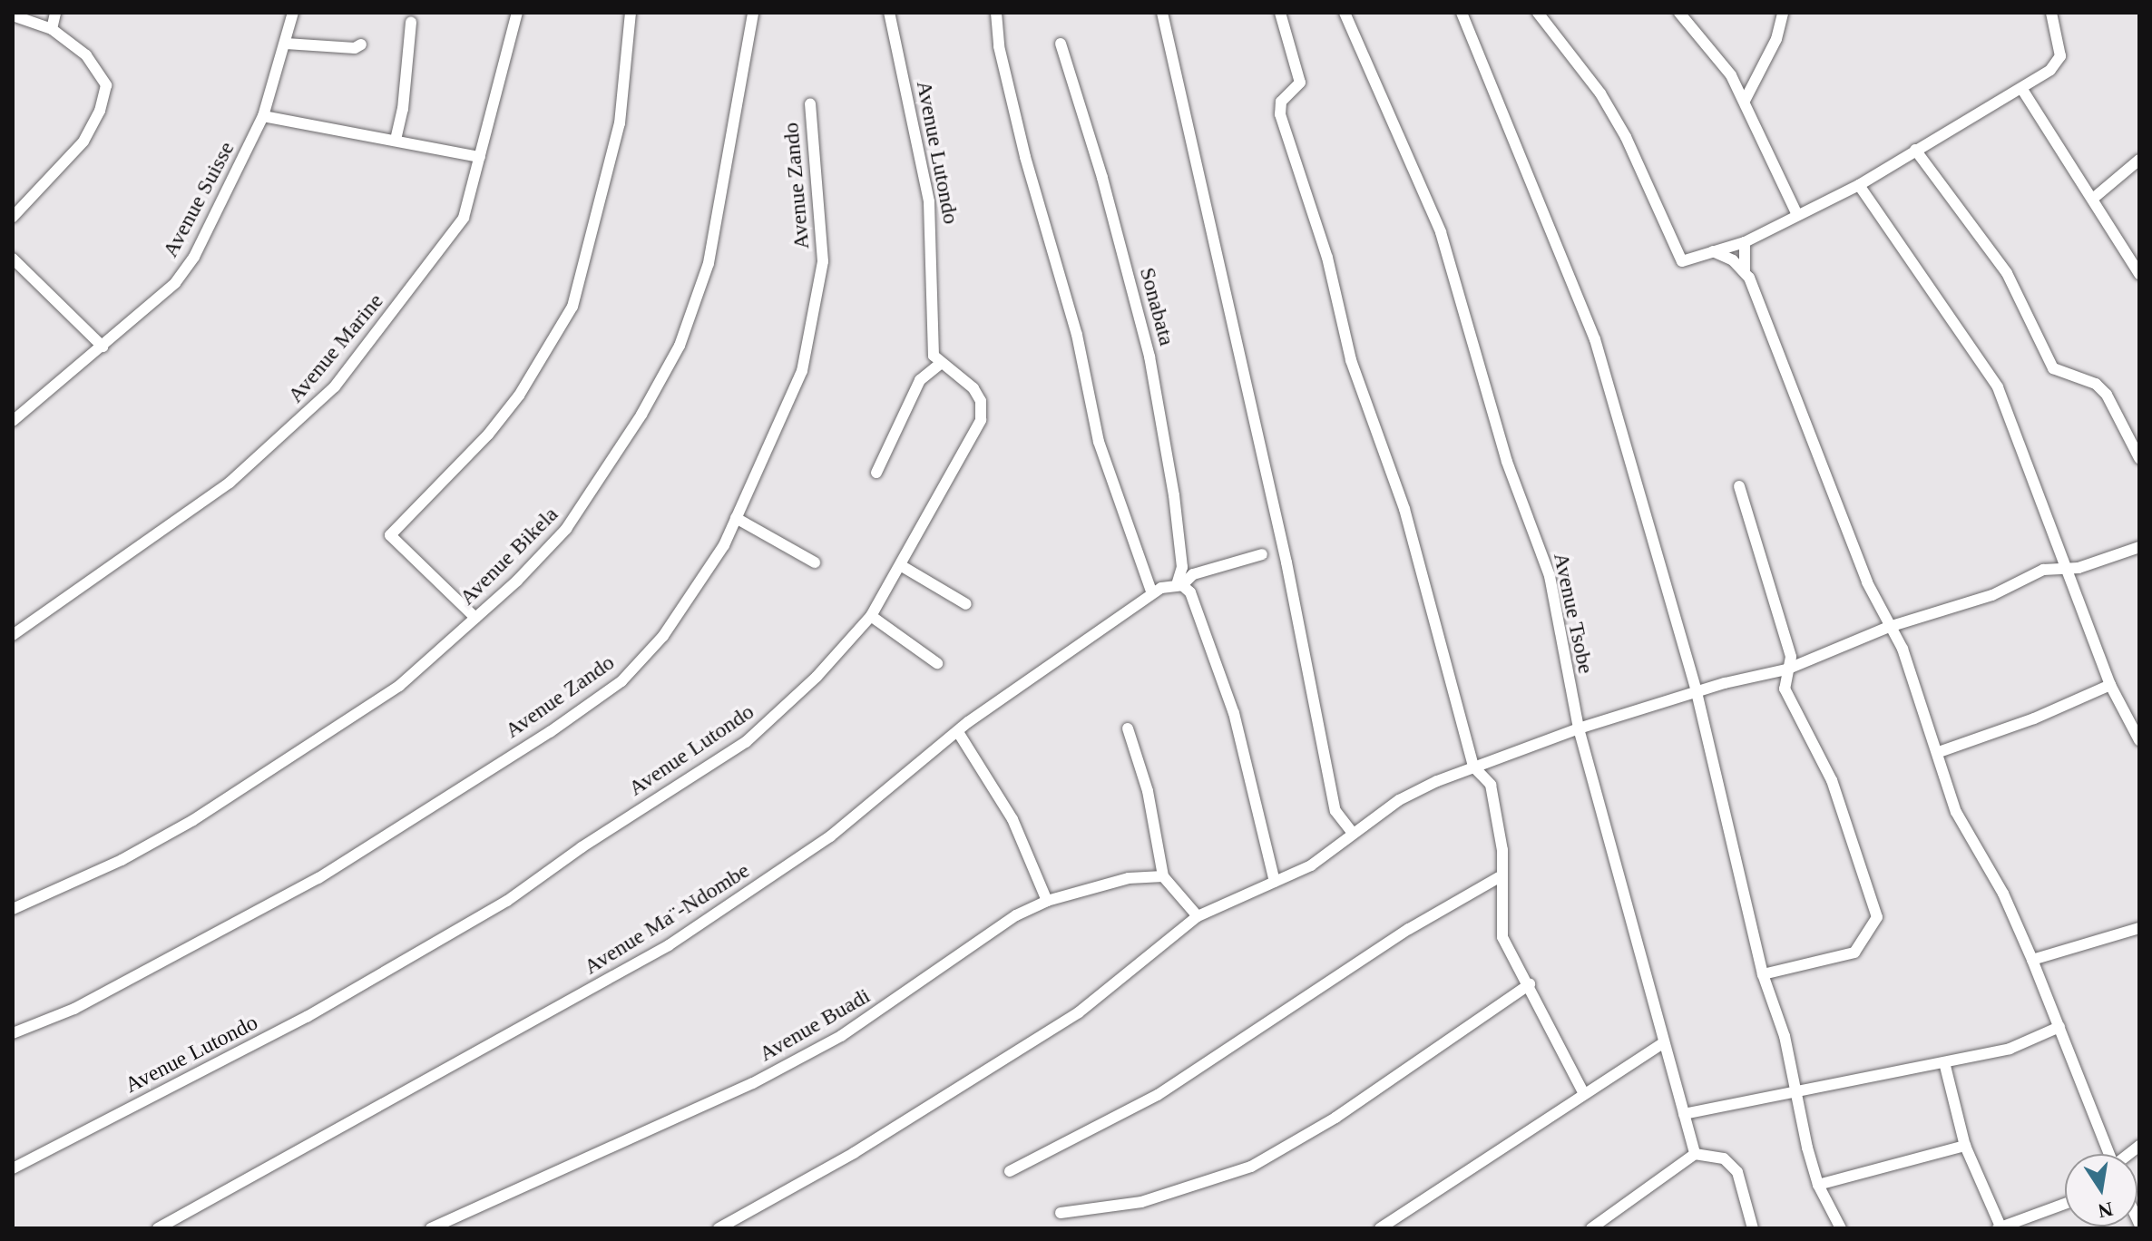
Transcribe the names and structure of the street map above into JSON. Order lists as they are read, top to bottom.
{
  "streets": {
    "street": [
      "Avenue Lutondo",
      "Avenue Zando",
      "Avenue Suisse",
      "Sonabata",
      "Avenue Marine",
      "Avenue Bikela",
      "Avenue Tsobe",
      "Avenue Ma¨-Ndombe",
      "Avenue Buadi"
    ]
  },
  "north": "bottom"
}
